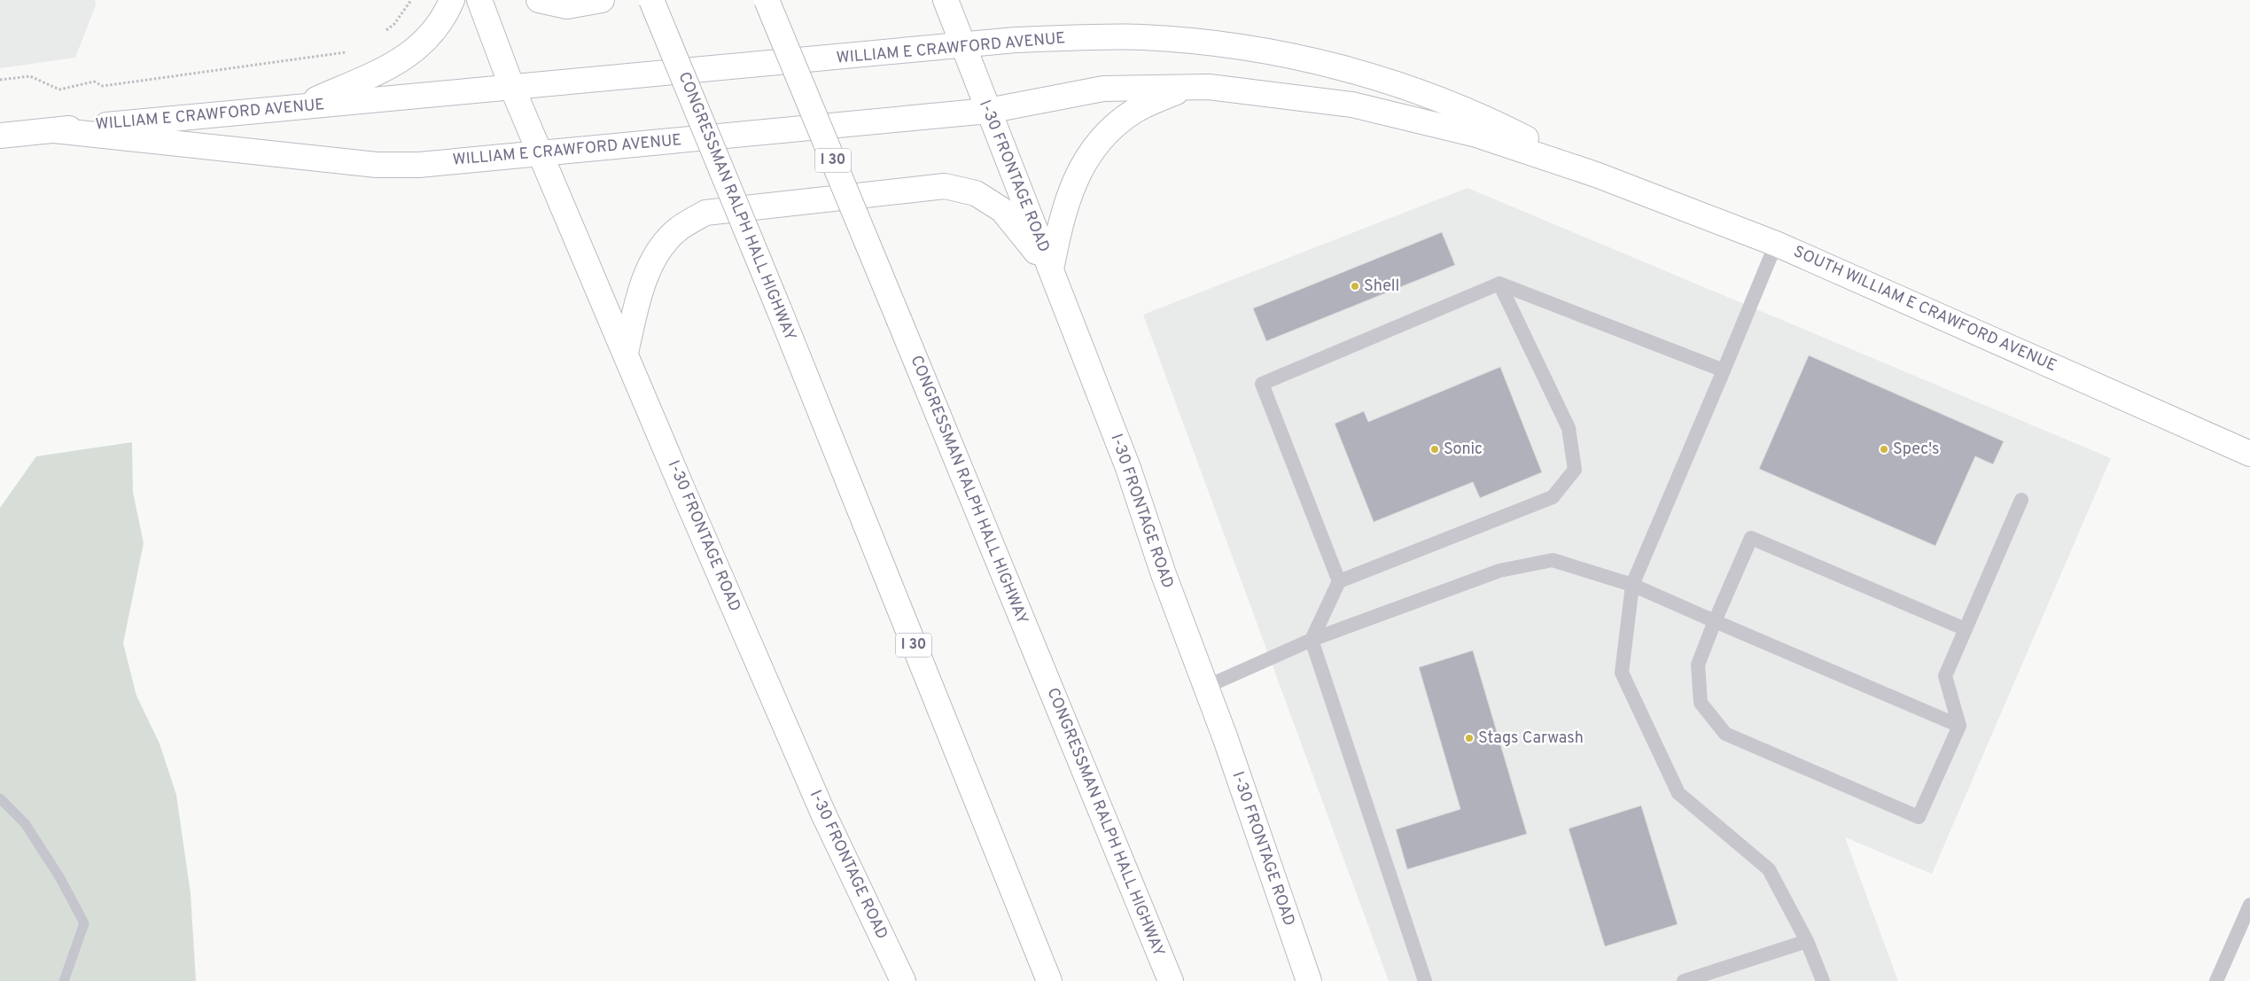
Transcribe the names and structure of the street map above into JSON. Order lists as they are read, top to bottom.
{
  "streets": {
    "main road": [
      "WILLIAM E CRAWFORD AVENUE",
      "I 30",
      "I-30 FRONTAGE ROAD",
      "CONGRESSMAN RALPH HALL HIGHWAY",
      "SOUTH WILLIAM E CRAWFORD AVENUE"
    ]
  },
  "crossings": [
    ["WILLIAM E CRAWFORD AVENUE", "I-30 FRONTAGE ROAD"],
    ["WILLIAM E CRAWFORD AVENUE", "SOUTH WILLIAM E CRAWFORD AVENUE"]
  ],
  "places": [
    "Shell",
    "Sonic",
    "Spec's",
    "Stags Carwash"
  ]
}
